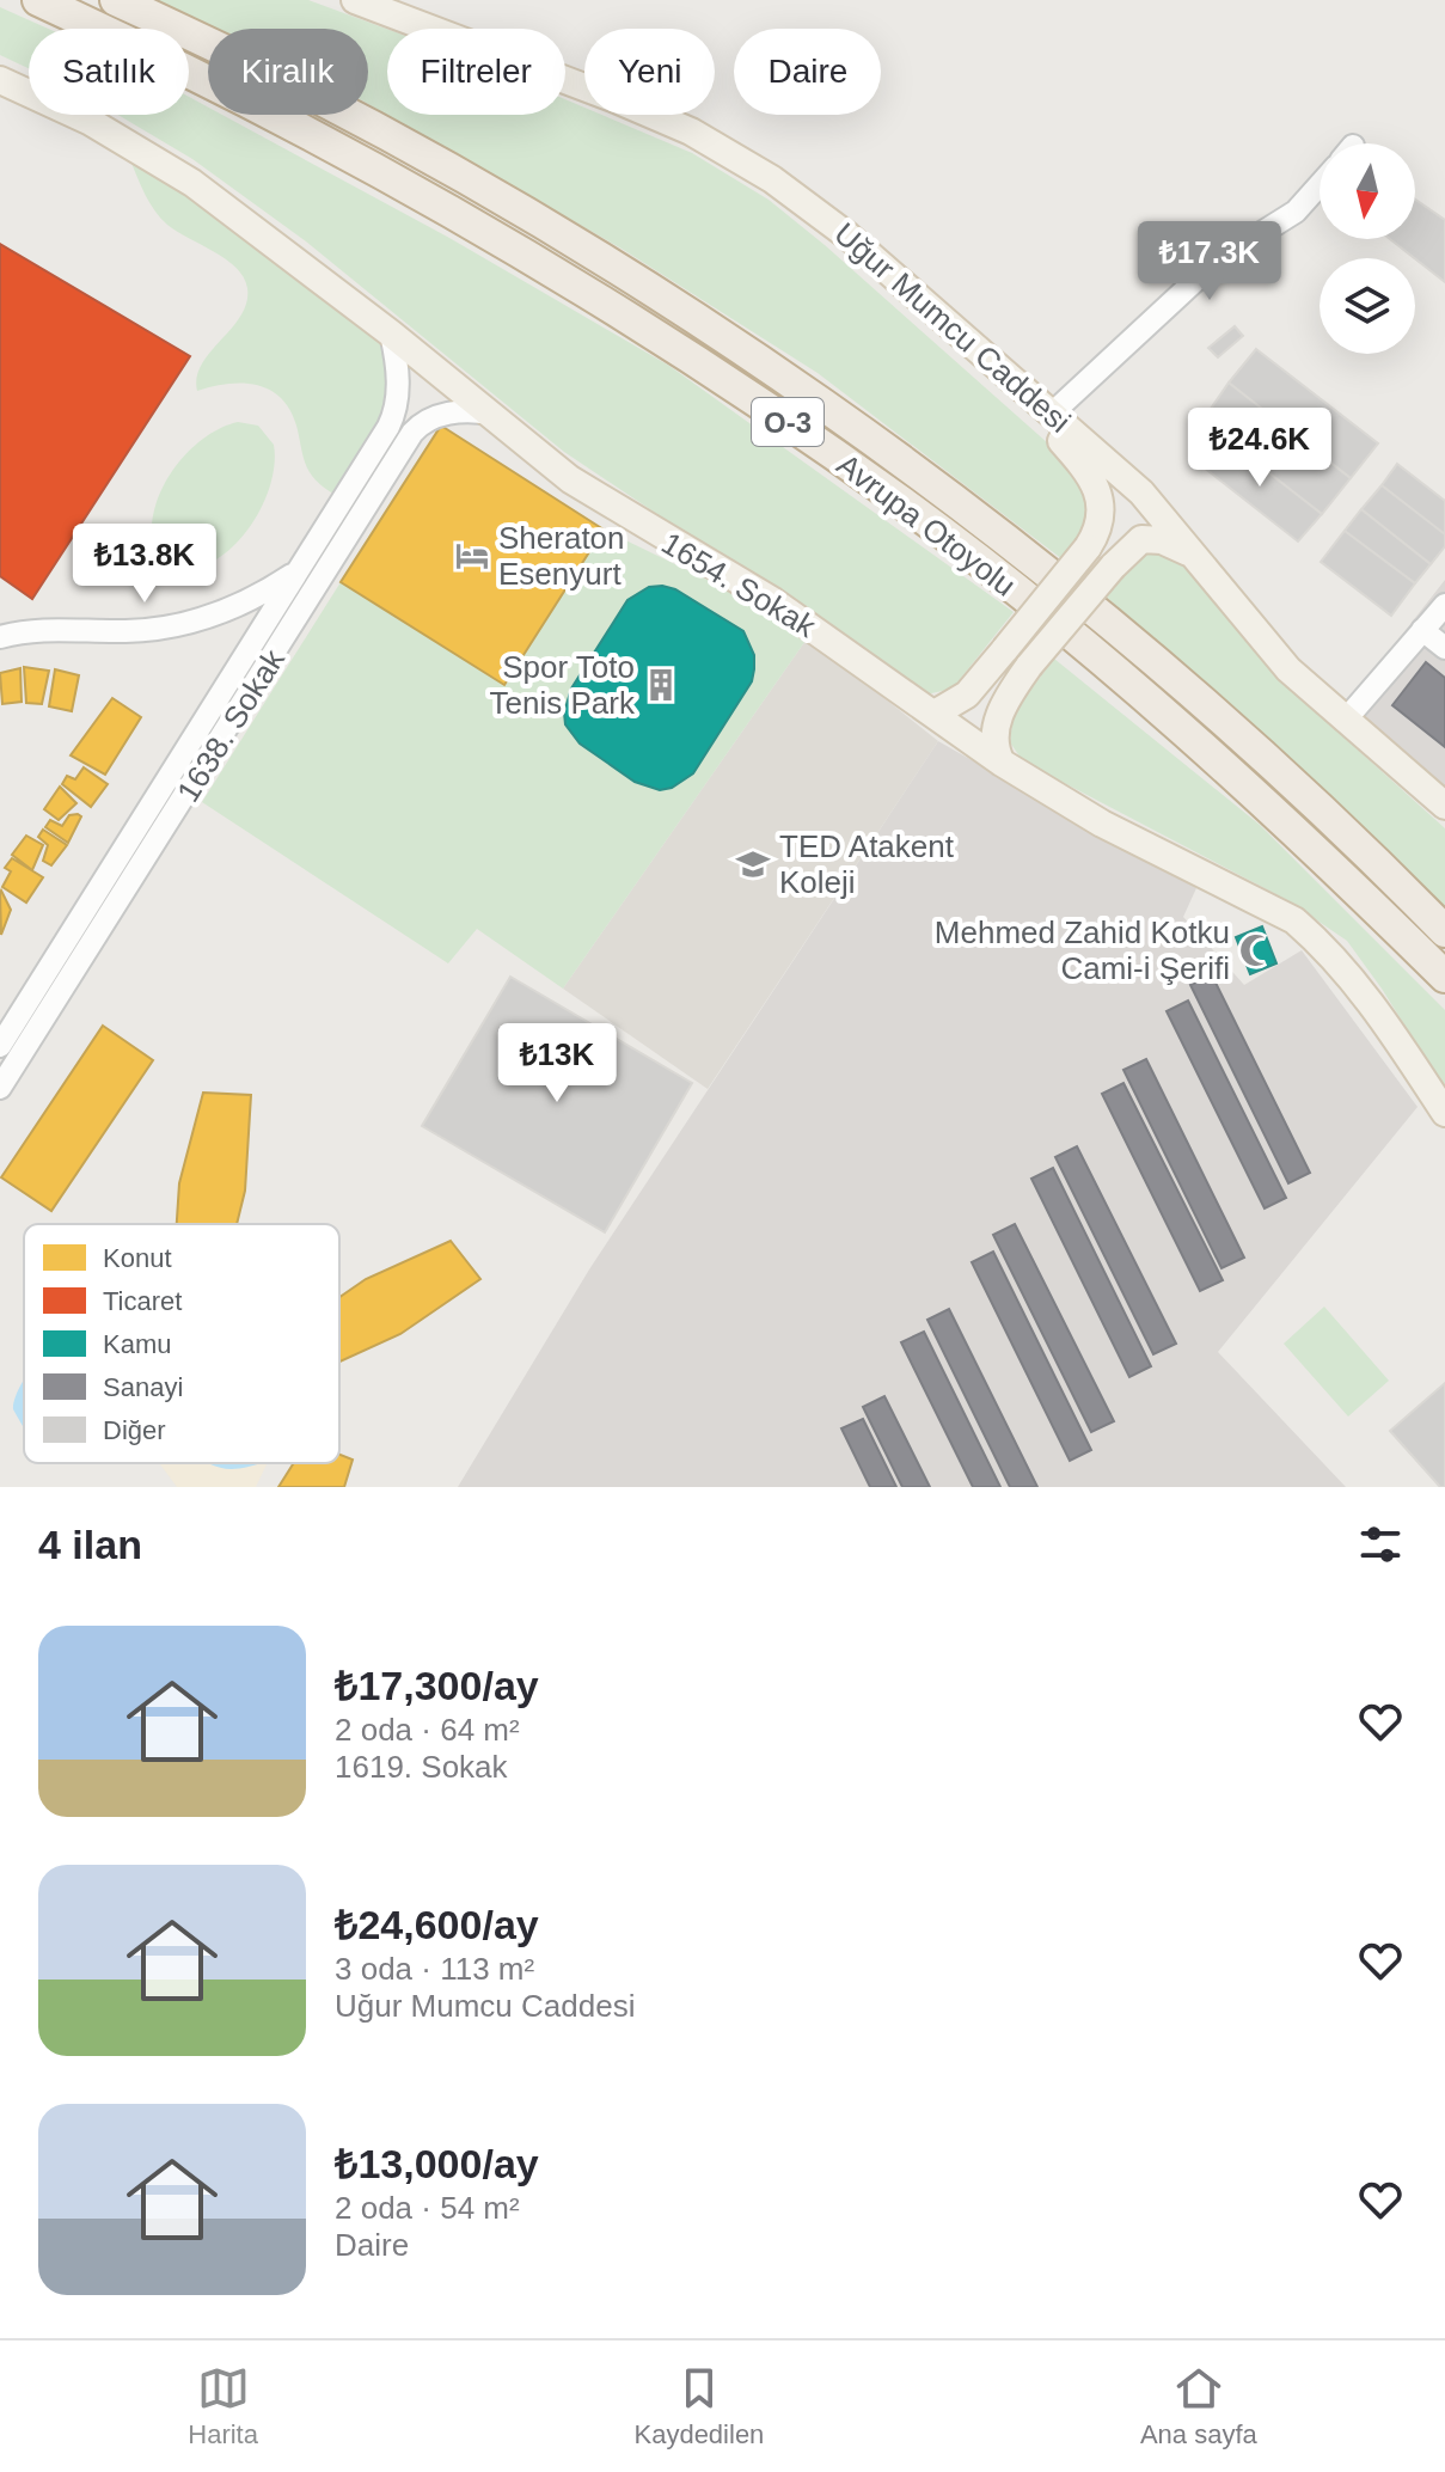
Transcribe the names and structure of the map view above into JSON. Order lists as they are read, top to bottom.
{
  "streets": {
    "highway": ["O-3", "Avrupa Otoyolu"],
    "main road": ["Uğur Mumcu Caddesi", "1654. Sokak"],
    "street": ["1638. Sokak"]
  },
  "crossings": [
    ["1654. Sokak", "1638. Sokak"]
  ],
  "places": {
    "hotel": ["Sheraton Esenyurt"],
    "building": ["Spor Toto Tenis Park"],
    "school or university": ["TED Atakent Koleji"],
    "mosque": ["Mehmed Zahid Kotku Cami-i Şerifi"]
  },
  "legend": [
    "Konut",
    "Ticaret",
    "Kamu",
    "Sanayi",
    "Diğer"
  ],
  "north": "bottom",
  "page": {
    "chip": [
      "Satılık",
      "Kiralık",
      "Filtreler",
      "Yeni",
      "Daire"
    ],
    "price": [
      "₺17.3K",
      "₺24.6K",
      "₺13.8K",
      "₺13K"
    ],
    "heading": "4 ilan",
    "list": [
      {
        "name": "₺17,300/ay",
        "note": "2 oda · 64 m² · 1619. Sokak"
      },
      {
        "name": "₺24,600/ay",
        "note": "3 oda · 113 m² · Uğur Mumcu Caddesi"
      },
      {
        "name": "₺13,000/ay",
        "note": "2 oda · 54 m² · Daire"
      }
    ],
    "tabs": ["Harita", "Kaydedilen", "Ana sayfa"]
  }
}
